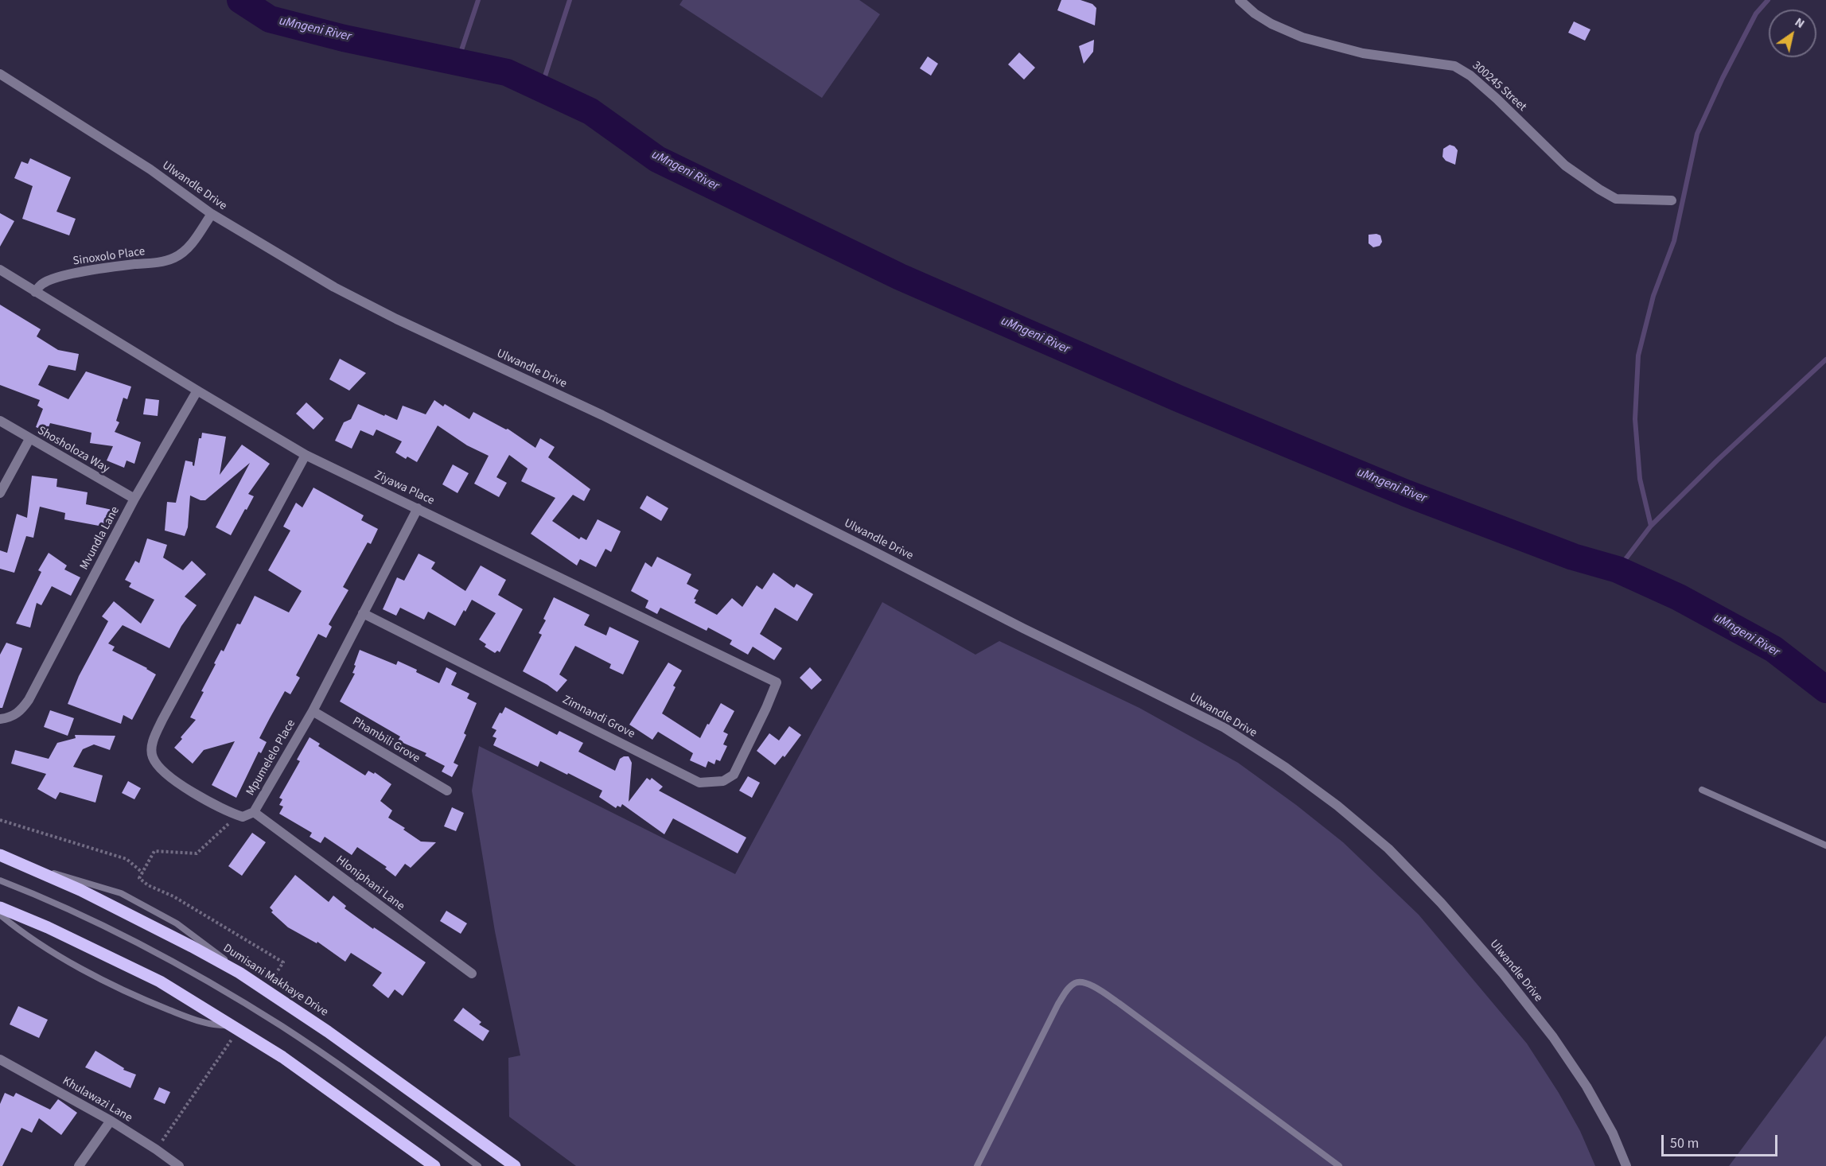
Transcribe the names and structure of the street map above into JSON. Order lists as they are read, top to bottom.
{
  "streets": {
    "main road": ["Dumisani Makhaye Drive"],
    "street": [
      "300245 Street",
      "Ulwandle Drive",
      "Sinoxolo Place",
      "Shosholoza Way",
      "Ziyawa Place",
      "Mvundla Lane",
      "Zimnandi Grove",
      "Phambili Grove",
      "Mpumelelo Place",
      "Hloniphani Lane",
      "Khulawazi Lane"
    ]
  },
  "crossings": [
    ["Ulwandle Drive", "Sinoxolo Place"],
    ["Sinoxolo Place", "Ziyawa Place"],
    ["Shosholoza Way", "Mvundla Lane"],
    ["Ziyawa Place", "Mvundla Lane"],
    ["Ziyawa Place", "Zimnandi Grove"],
    ["Ziyawa Place", "Mpumelelo Place"],
    ["Zimnandi Grove", "Mpumelelo Place"],
    ["Phambili Grove", "Mpumelelo Place"],
    ["Mpumelelo Place", "Hloniphani Lane"]
  ],
  "water": ["uMngeni River"],
  "scale_bar": "50 m",
  "north": "top right"
}
